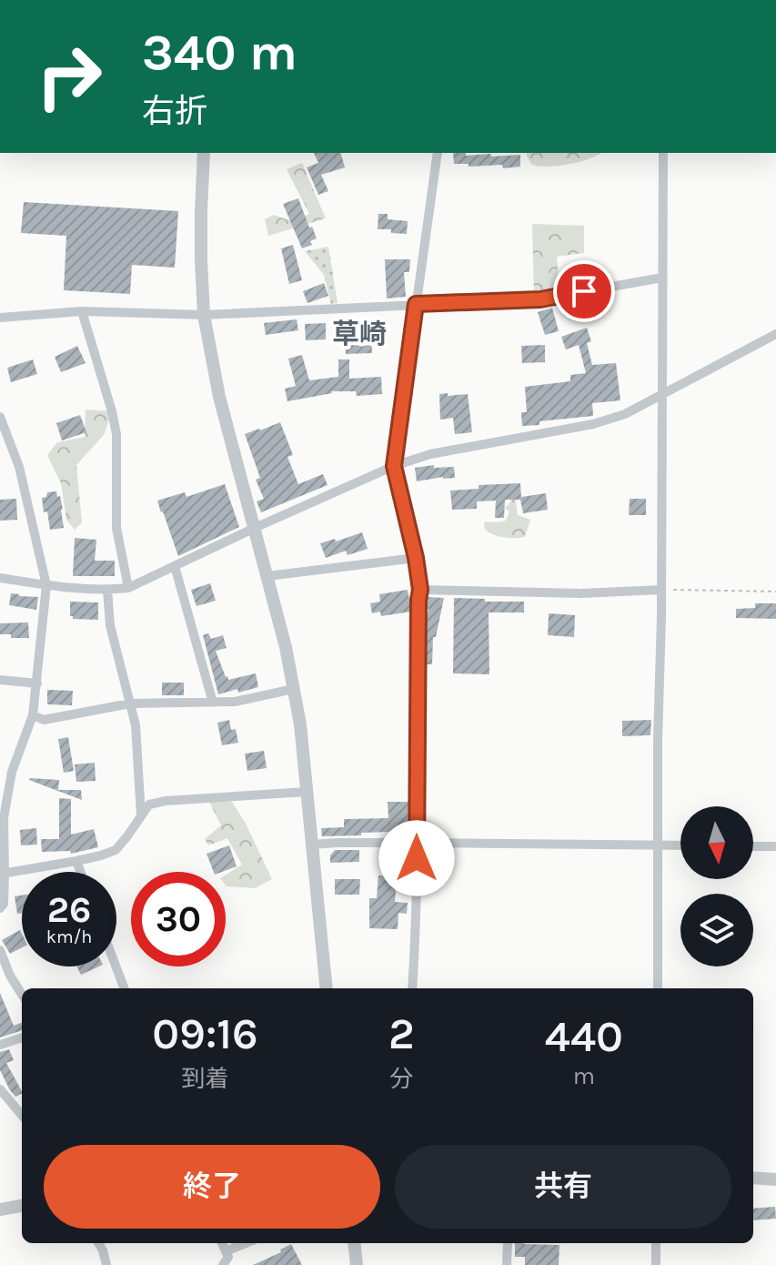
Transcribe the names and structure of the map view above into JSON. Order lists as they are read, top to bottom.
{
  "districts": ["草崎"],
  "north": "bottom",
  "page": {
    "turn": ["340 m", "右折"],
    "speed": "26 km/h",
    "limit": "30",
    "eta": [
      "09:16",
      "到着",
      "2",
      "分",
      "440",
      "m"
    ],
    "buttons": ["終了", "共有"]
  }
}
